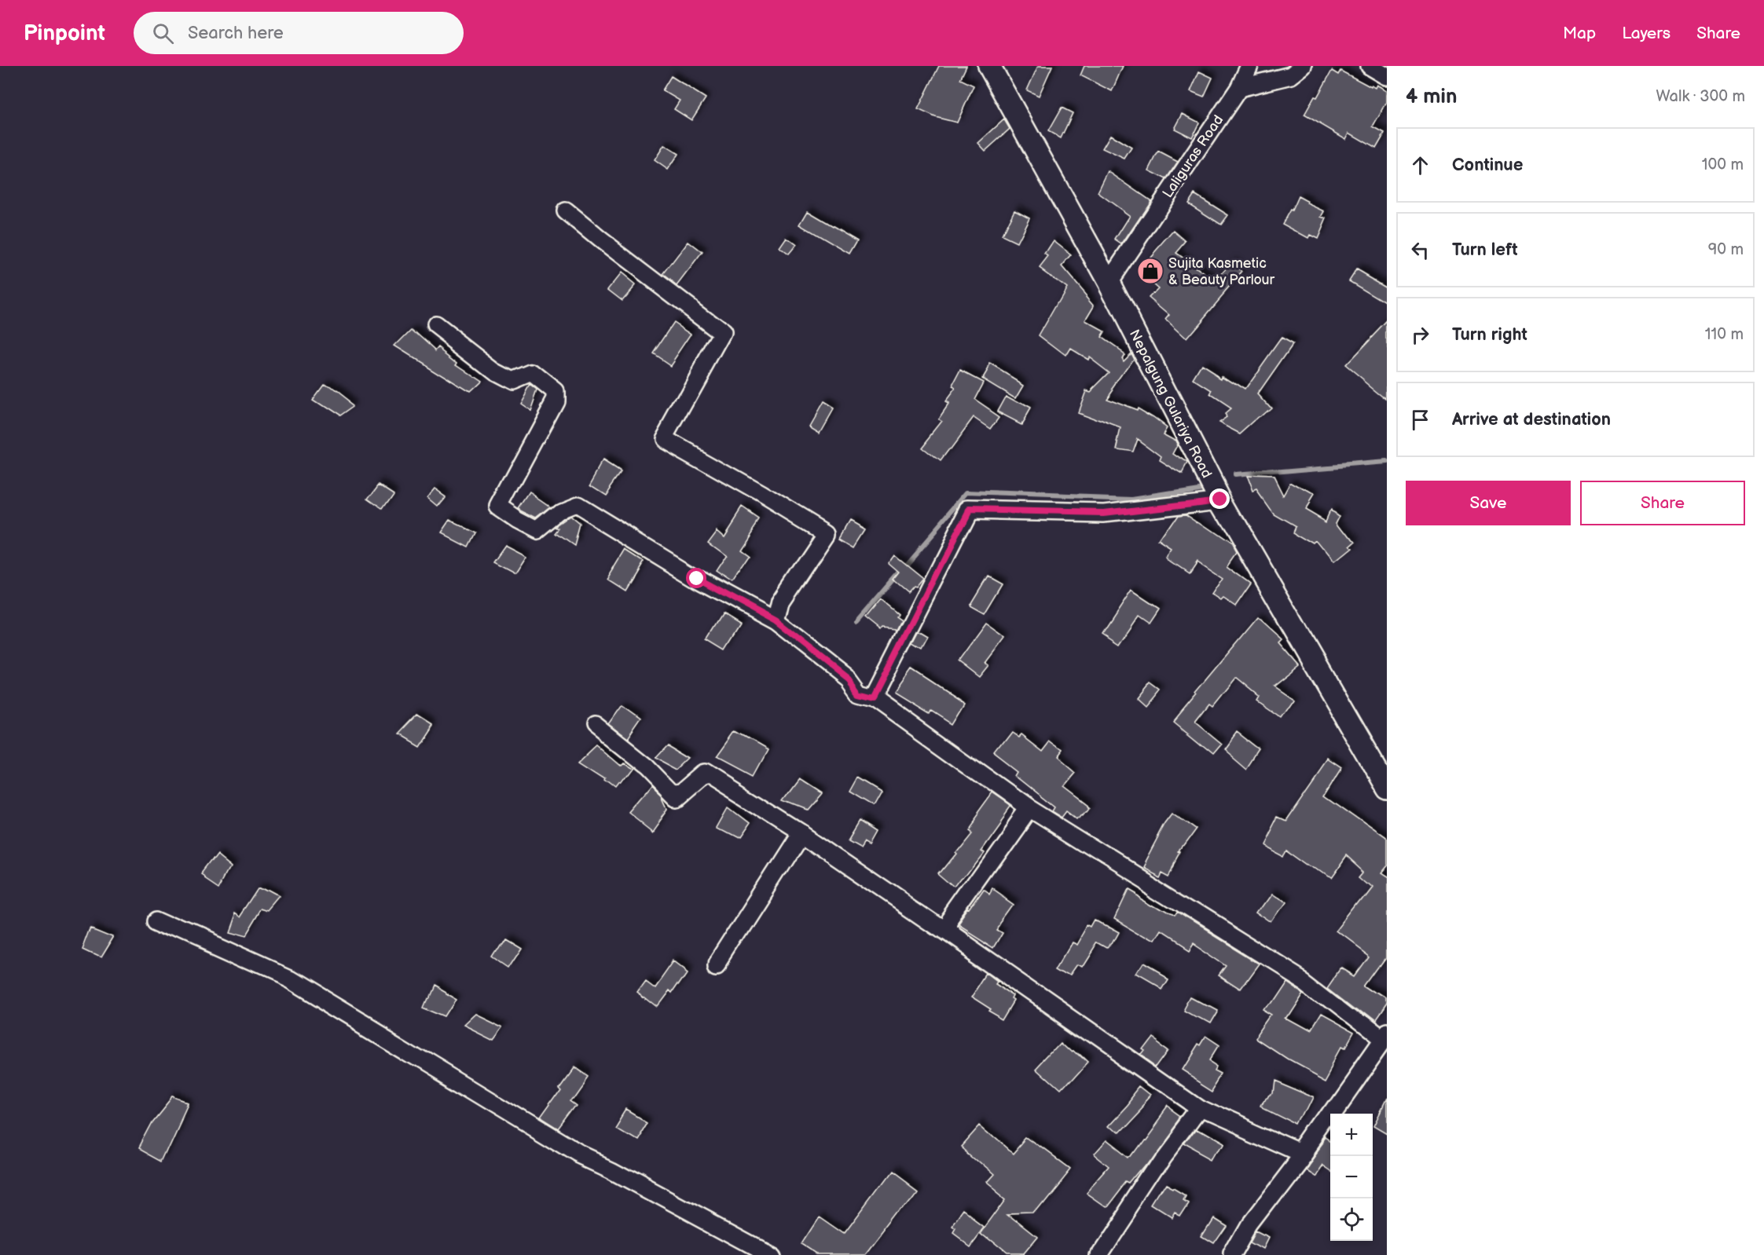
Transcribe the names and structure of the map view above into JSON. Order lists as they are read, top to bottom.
{
  "streets": {
    "main road": ["Nepalgung Gulariya Road"],
    "street": ["Laliguras Road"]
  },
  "crossings": [
    ["Laliguras Road", "Nepalgung Gulariya Road"]
  ],
  "places": {
    "shop": ["Sujita Kasmetic & Beauty Parlour"]
  },
  "page": {
    "header": "Pinpoint",
    "search": "Search here",
    "nav": ["Map", "Layers", "Share"],
    "heading": ["4 min", "Walk · 300 m"],
    "list": [
      ["Continue", "100 m"],
      ["Turn left", "90 m"],
      ["Turn right", "110 m"],
      "Arrive at destination"
    ],
    "buttons": ["Save", "Share"],
    "map_buttons": ["+", "−"]
  }
}
